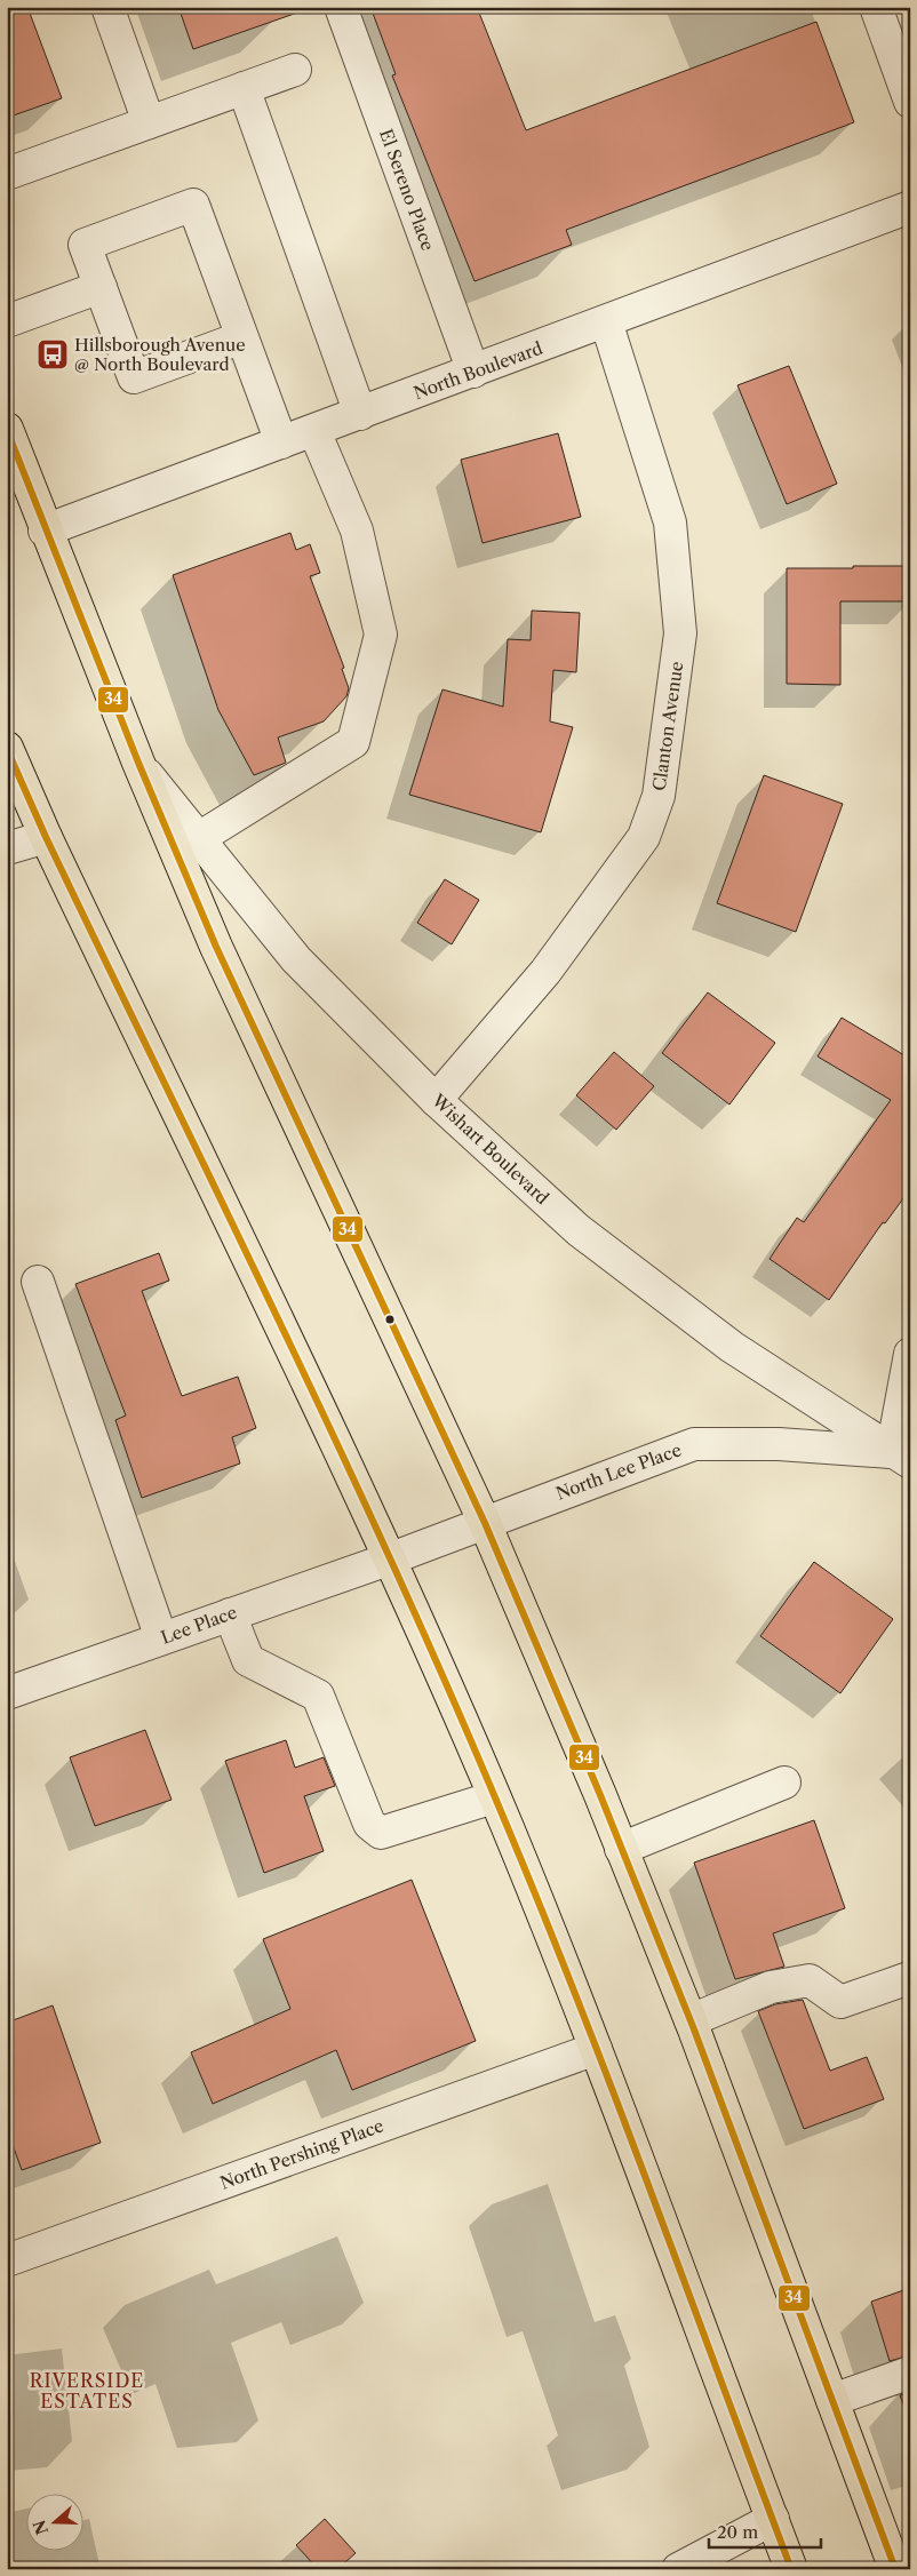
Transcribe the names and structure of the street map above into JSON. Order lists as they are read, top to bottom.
{
  "streets": {
    "street": [
      "El Sereno Place",
      "North Boulevard",
      "Clanton Avenue",
      "Wishart Boulevard",
      "North Lee Place",
      "Lee Place",
      "North Pershing Place"
    ]
  },
  "crossings": [
    ["El Sereno Place", "North Boulevard"],
    ["North Boulevard", "Clanton Avenue"],
    ["Clanton Avenue", "Wishart Boulevard"],
    ["Wishart Boulevard", "North Lee Place"],
    ["North Lee Place", "Lee Place"]
  ],
  "districts": ["RIVERSIDE ESTATES"],
  "places": {
    "bus stop": ["Hillsborough Avenue @ North Boulevard"]
  },
  "lines": ["transit line 34"],
  "scale_bar": "20 m",
  "north": "left"
}
